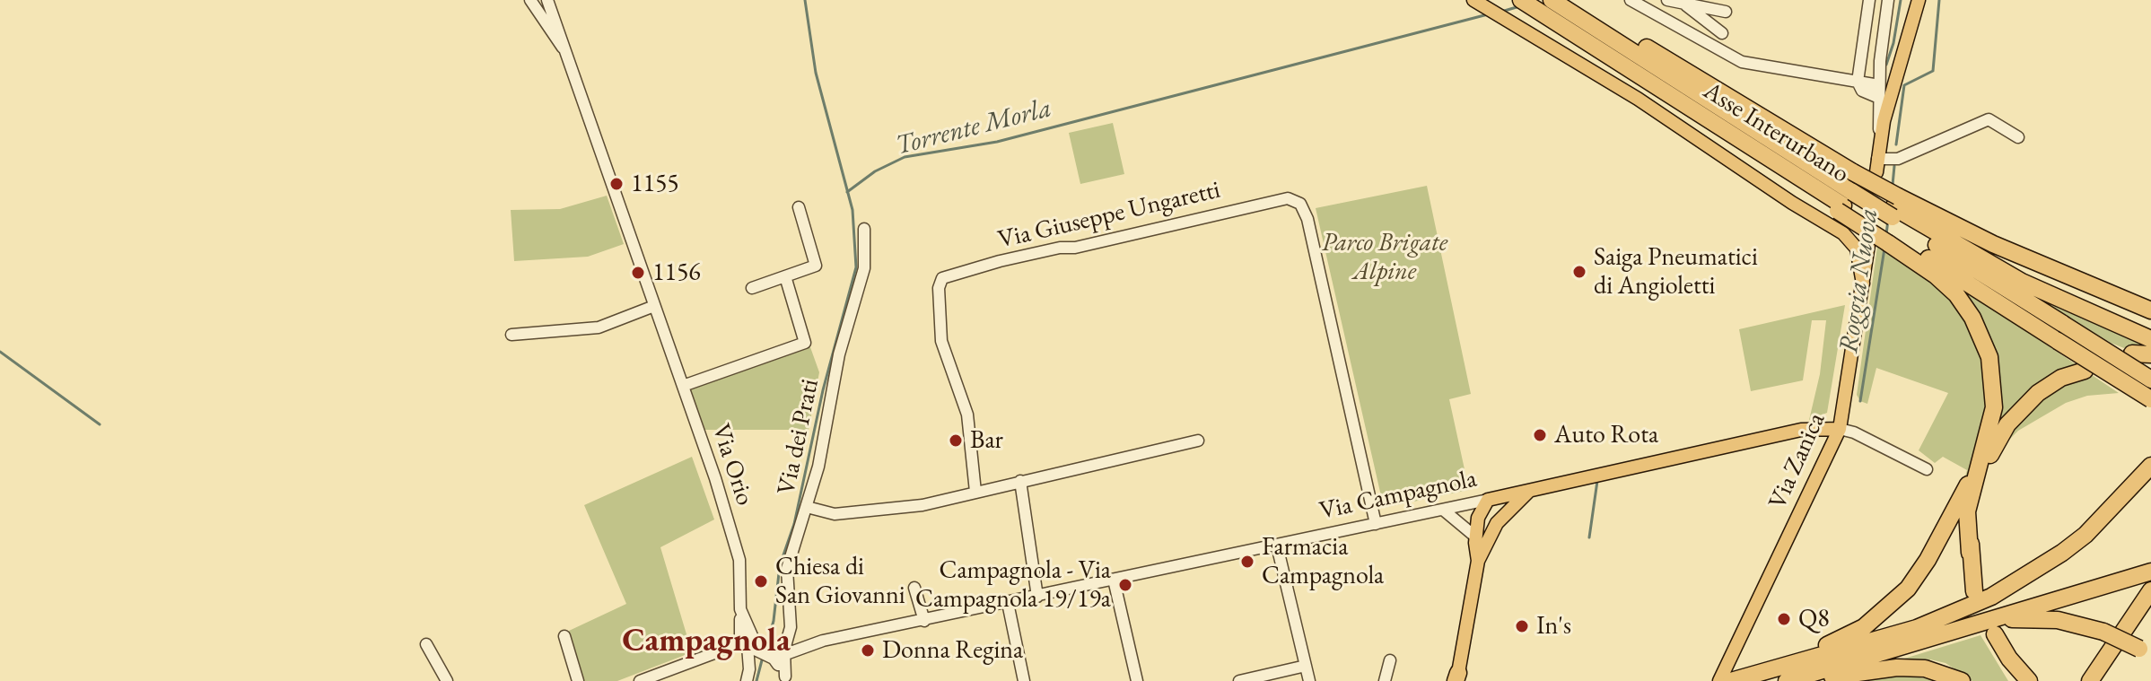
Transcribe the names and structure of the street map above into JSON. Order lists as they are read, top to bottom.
{
  "streets": {
    "highway": ["Asse Interurbano"],
    "main road": ["Via Zanica", "Via Campagnola"],
    "street": ["Via Giuseppe Ungaretti", "Via dei Prati", "Via Orio"]
  },
  "crossings": [
    ["Via Giuseppe Ungaretti", "Via Campagnola"],
    ["Via dei Prati", "Via Campagnola"],
    ["Via Zanica", "Via Campagnola"]
  ],
  "districts": ["Campagnola"],
  "water": ["Torrente Morla", "Roggia Nuova"],
  "parks": ["Parco Brigate Alpine"],
  "places": [
    "1155",
    "Saiga Pneumatici di Angioletti",
    "1156",
    "Auto Rota",
    "Bar",
    "Farmacia Campagnola",
    "Chiesa di San Giovanni",
    "Campagnola - Via Campagnola 19/19a",
    "Q8",
    "In's",
    "Donna Regina"
  ]
}
